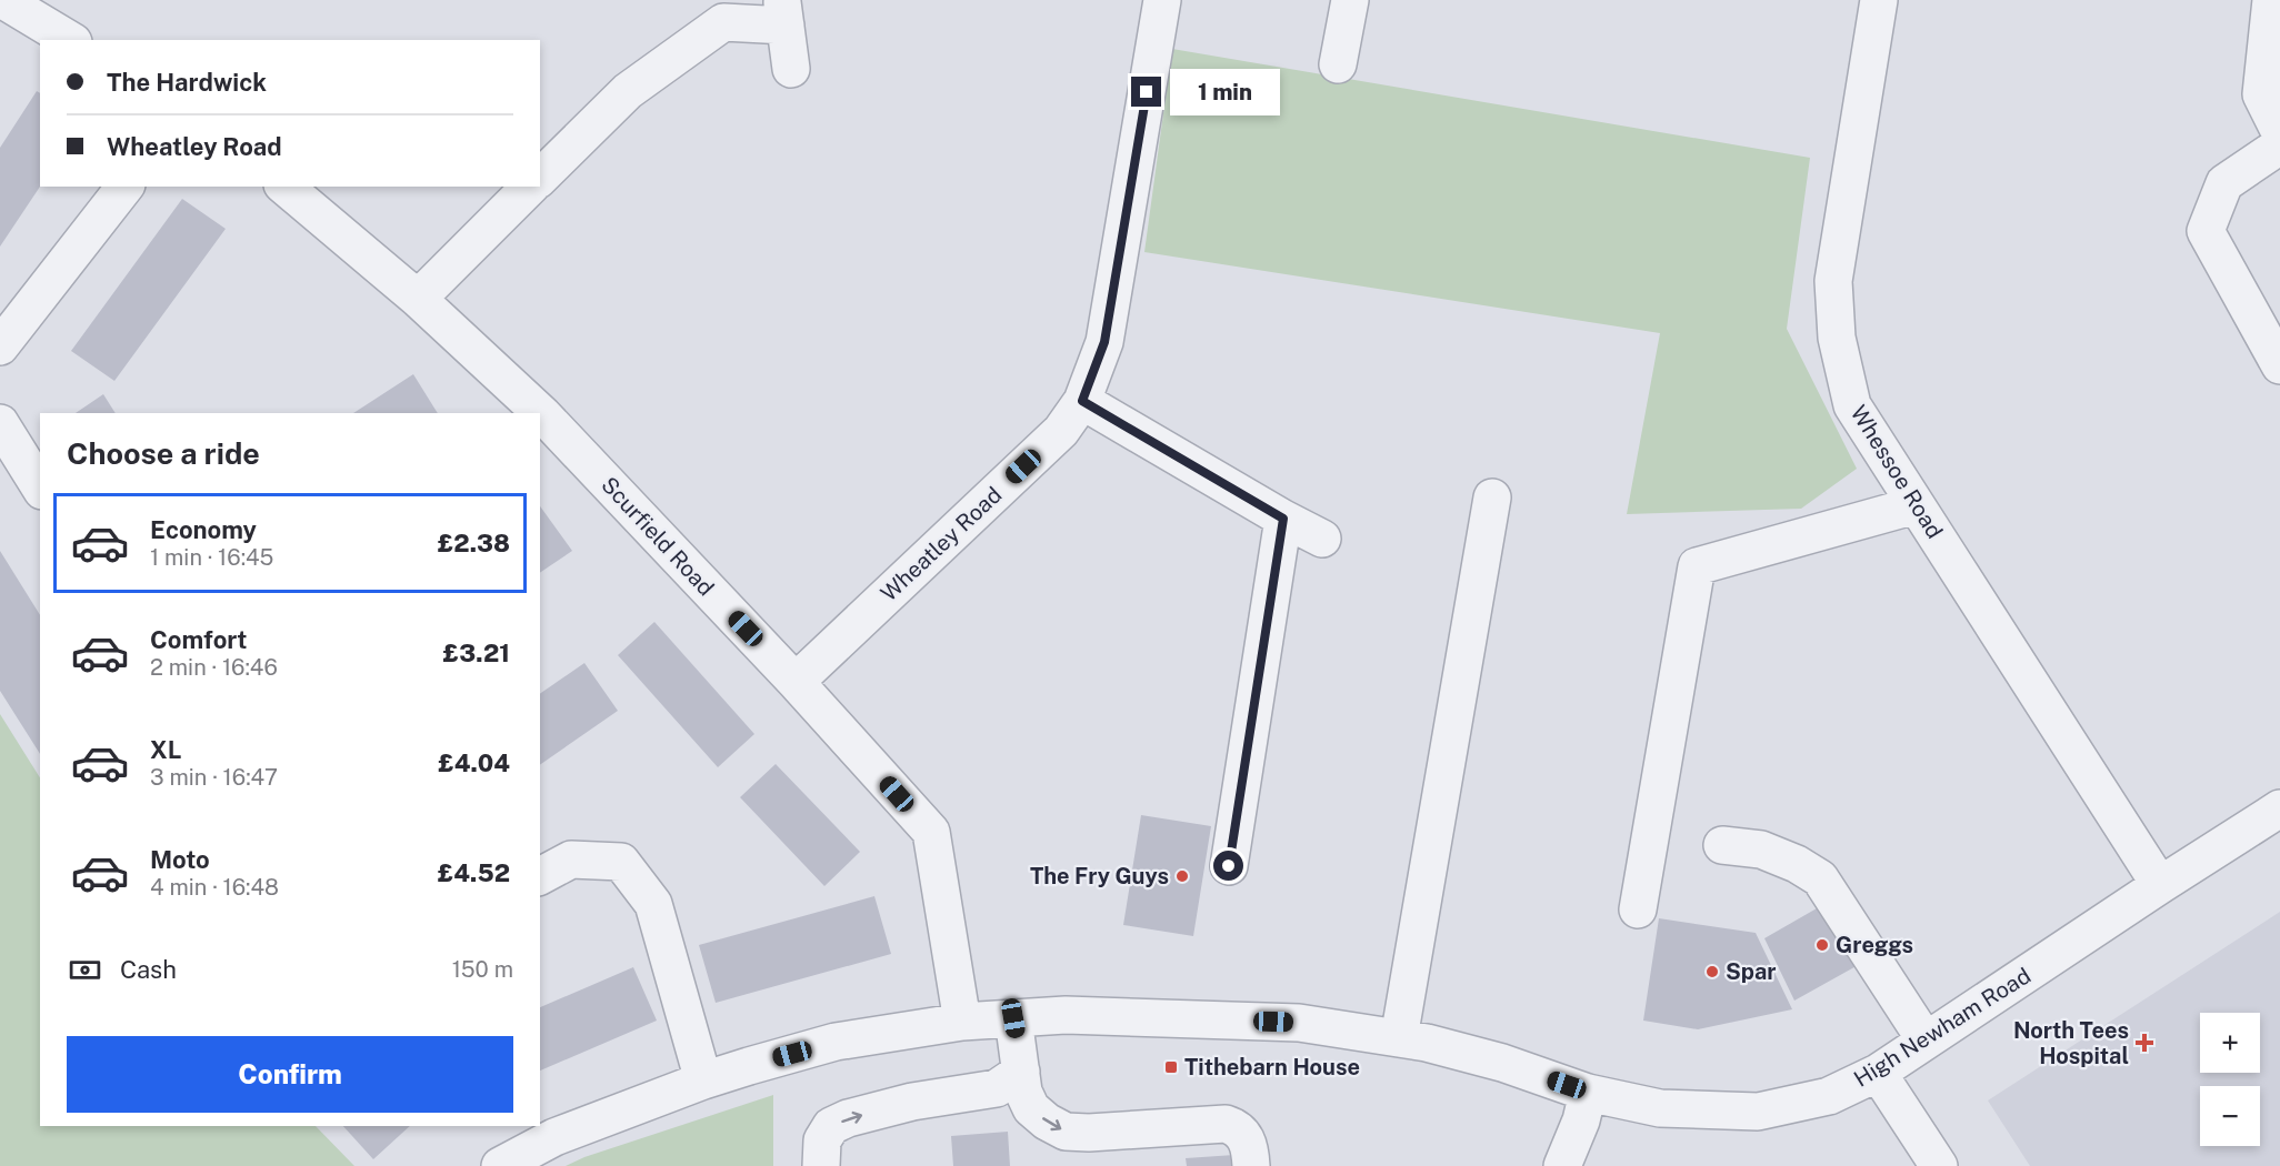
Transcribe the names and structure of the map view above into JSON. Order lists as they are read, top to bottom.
{
  "streets": {
    "street": [
      "Whessoe Road",
      "Scurfield Road",
      "Wheatley Road",
      "High Newham Road"
    ]
  },
  "crossings": [
    ["Whessoe Road", "High Newham Road"],
    ["Scurfield Road", "Wheatley Road"],
    ["Scurfield Road", "High Newham Road"]
  ],
  "places": {
    "other": ["The Fry Guys", "Greggs", "Spar"],
    "health": ["North Tees Hospital"],
    "transit": ["Tithebarn House"]
  },
  "page": {
    "banner": ["The Hardwick", "Wheatley Road"],
    "bubble": "1 min",
    "heading": "Choose a ride",
    "list": [
      {
        "name": "Economy",
        "note": "1 min · 16:45",
        "value": "£2.38"
      },
      {
        "name": "Comfort",
        "note": "2 min · 16:46",
        "value": "£3.21"
      },
      {
        "name": "XL",
        "note": "3 min · 16:47",
        "value": "£4.04"
      },
      {
        "name": "Moto",
        "note": "4 min · 16:48",
        "value": "£4.52"
      }
    ],
    "pay": ["Cash", "150 m"],
    "map_buttons": ["+", "−"],
    "buttons": "Confirm"
  }
}
